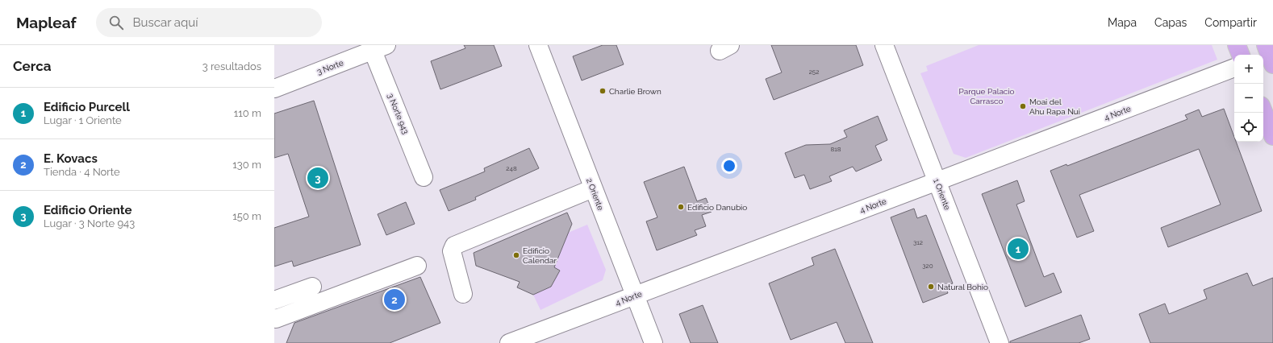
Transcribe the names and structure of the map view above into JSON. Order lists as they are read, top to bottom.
{
  "streets": {
    "street": [
      "3 Norte",
      "4 Norte",
      "3 Norte 943",
      "2 Oriente",
      "1 Oriente"
    ]
  },
  "crossings": [
    ["3 Norte", "3 Norte 943"],
    ["4 Norte", "2 Oriente"],
    ["4 Norte", "1 Oriente"]
  ],
  "parks": ["Parque Palacio Carrasco"],
  "places": [
    "Charlie Brown",
    "Moai del Ahu Rapa Nui",
    "Edificio Danubio",
    "Edificio Calendar",
    "Natural Bohio"
  ],
  "house_numbers": [
    "252",
    "818",
    "248",
    "312",
    "320"
  ],
  "page": {
    "header": "Mapleaf",
    "search": "Buscar aquí",
    "nav": ["Mapa", "Capas", "Compartir"],
    "heading": ["Cerca", "3 resultados"],
    "map_buttons": ["+", "−"],
    "list": [
      {
        "mark": "1",
        "name": "Edificio Purcell",
        "note": "Lugar · 1 Oriente",
        "value": "110 m"
      },
      {
        "mark": "2",
        "name": "E. Kovacs",
        "note": "Tienda · 4 Norte",
        "value": "130 m"
      },
      {
        "mark": "3",
        "name": "Edificio Oriente",
        "note": "Lugar · 3 Norte 943",
        "value": "150 m"
      }
    ],
    "pins": ["3", "1", "2"]
  }
}
